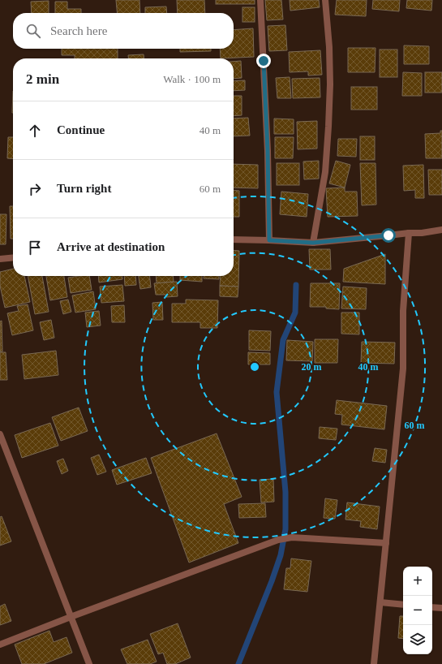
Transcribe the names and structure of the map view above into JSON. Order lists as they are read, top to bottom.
{
  "page": {
    "search": "Search here",
    "heading": ["2 min", "Walk · 100 m"],
    "list": [
      ["Continue", "40 m"],
      ["Turn right", "60 m"],
      "Arrive at destination"
    ],
    "map_buttons": ["+", "−"]
  },
  "rings": ["20 m", "40 m", "60 m"]
}
